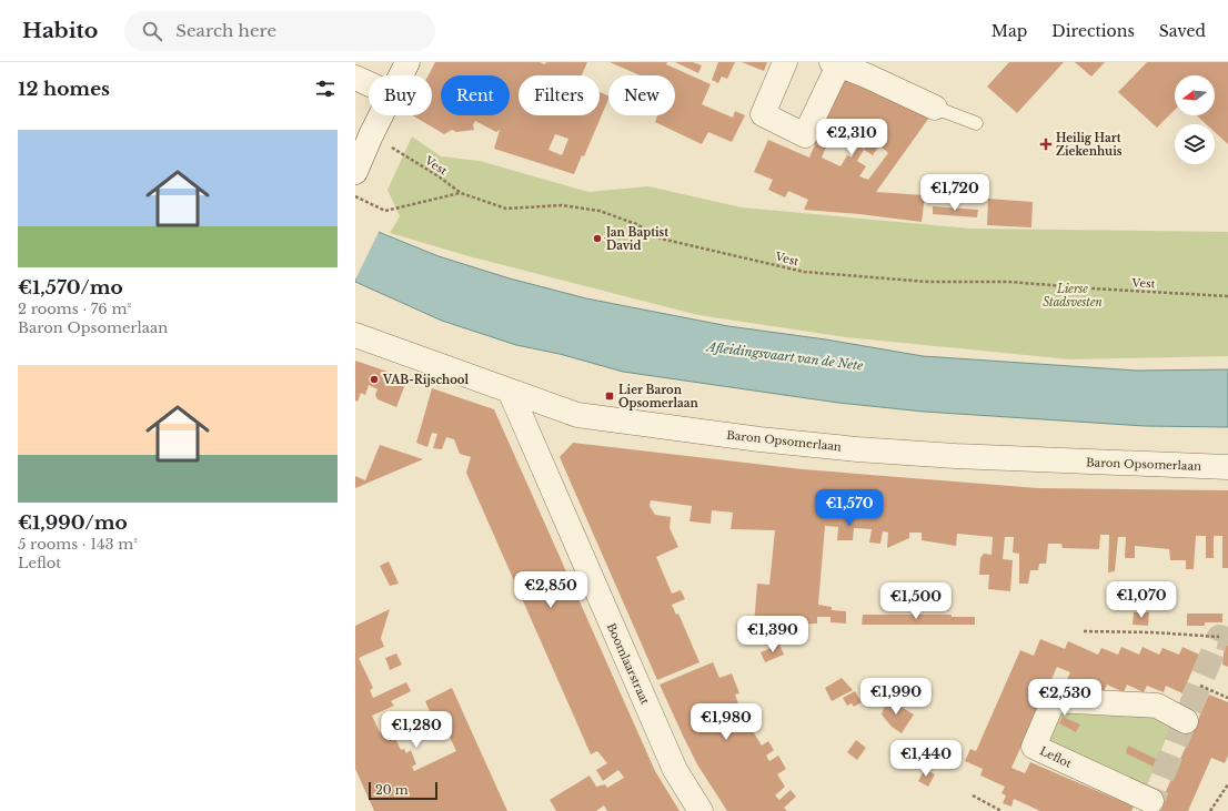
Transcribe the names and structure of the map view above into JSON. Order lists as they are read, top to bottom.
{
  "streets": {
    "street": ["Baron Opsomerlaan", "Boomlaarstraat", "Leflot"],
    "path": ["Vest"]
  },
  "crossings": [
    ["Baron Opsomerlaan", "Boomlaarstraat"]
  ],
  "water": ["Afleidingsvaart van de Nete"],
  "parks": ["Lierse Stadsvesten"],
  "places": {
    "health": ["Heilig Hart Ziekenhuis"],
    "other": ["Jan Baptist David", "VAB-Rijschool"],
    "transit": ["Lier Baron Opsomerlaan"]
  },
  "scale_bar": "20 m",
  "north": "left",
  "page": {
    "header": "Habito",
    "search": "Search here",
    "nav": ["Map", "Directions", "Saved"],
    "heading": "12 homes",
    "chip": [
      "Buy",
      "Rent",
      "Filters",
      "New"
    ],
    "list": [
      {
        "name": "€1,570/mo",
        "note": "2 rooms · 76 m² · Baron Opsomerlaan"
      },
      {
        "name": "€1,990/mo",
        "note": "5 rooms · 143 m² · Leflot"
      }
    ],
    "price": [
      "€2,310",
      "€1,720",
      "€1,570",
      "€2,850",
      "€1,070",
      "€1,500",
      "€1,390",
      "€1,990",
      "€2,530",
      "€1,980",
      "€1,280",
      "€1,440"
    ],
    "scale": "20 m"
  }
}
